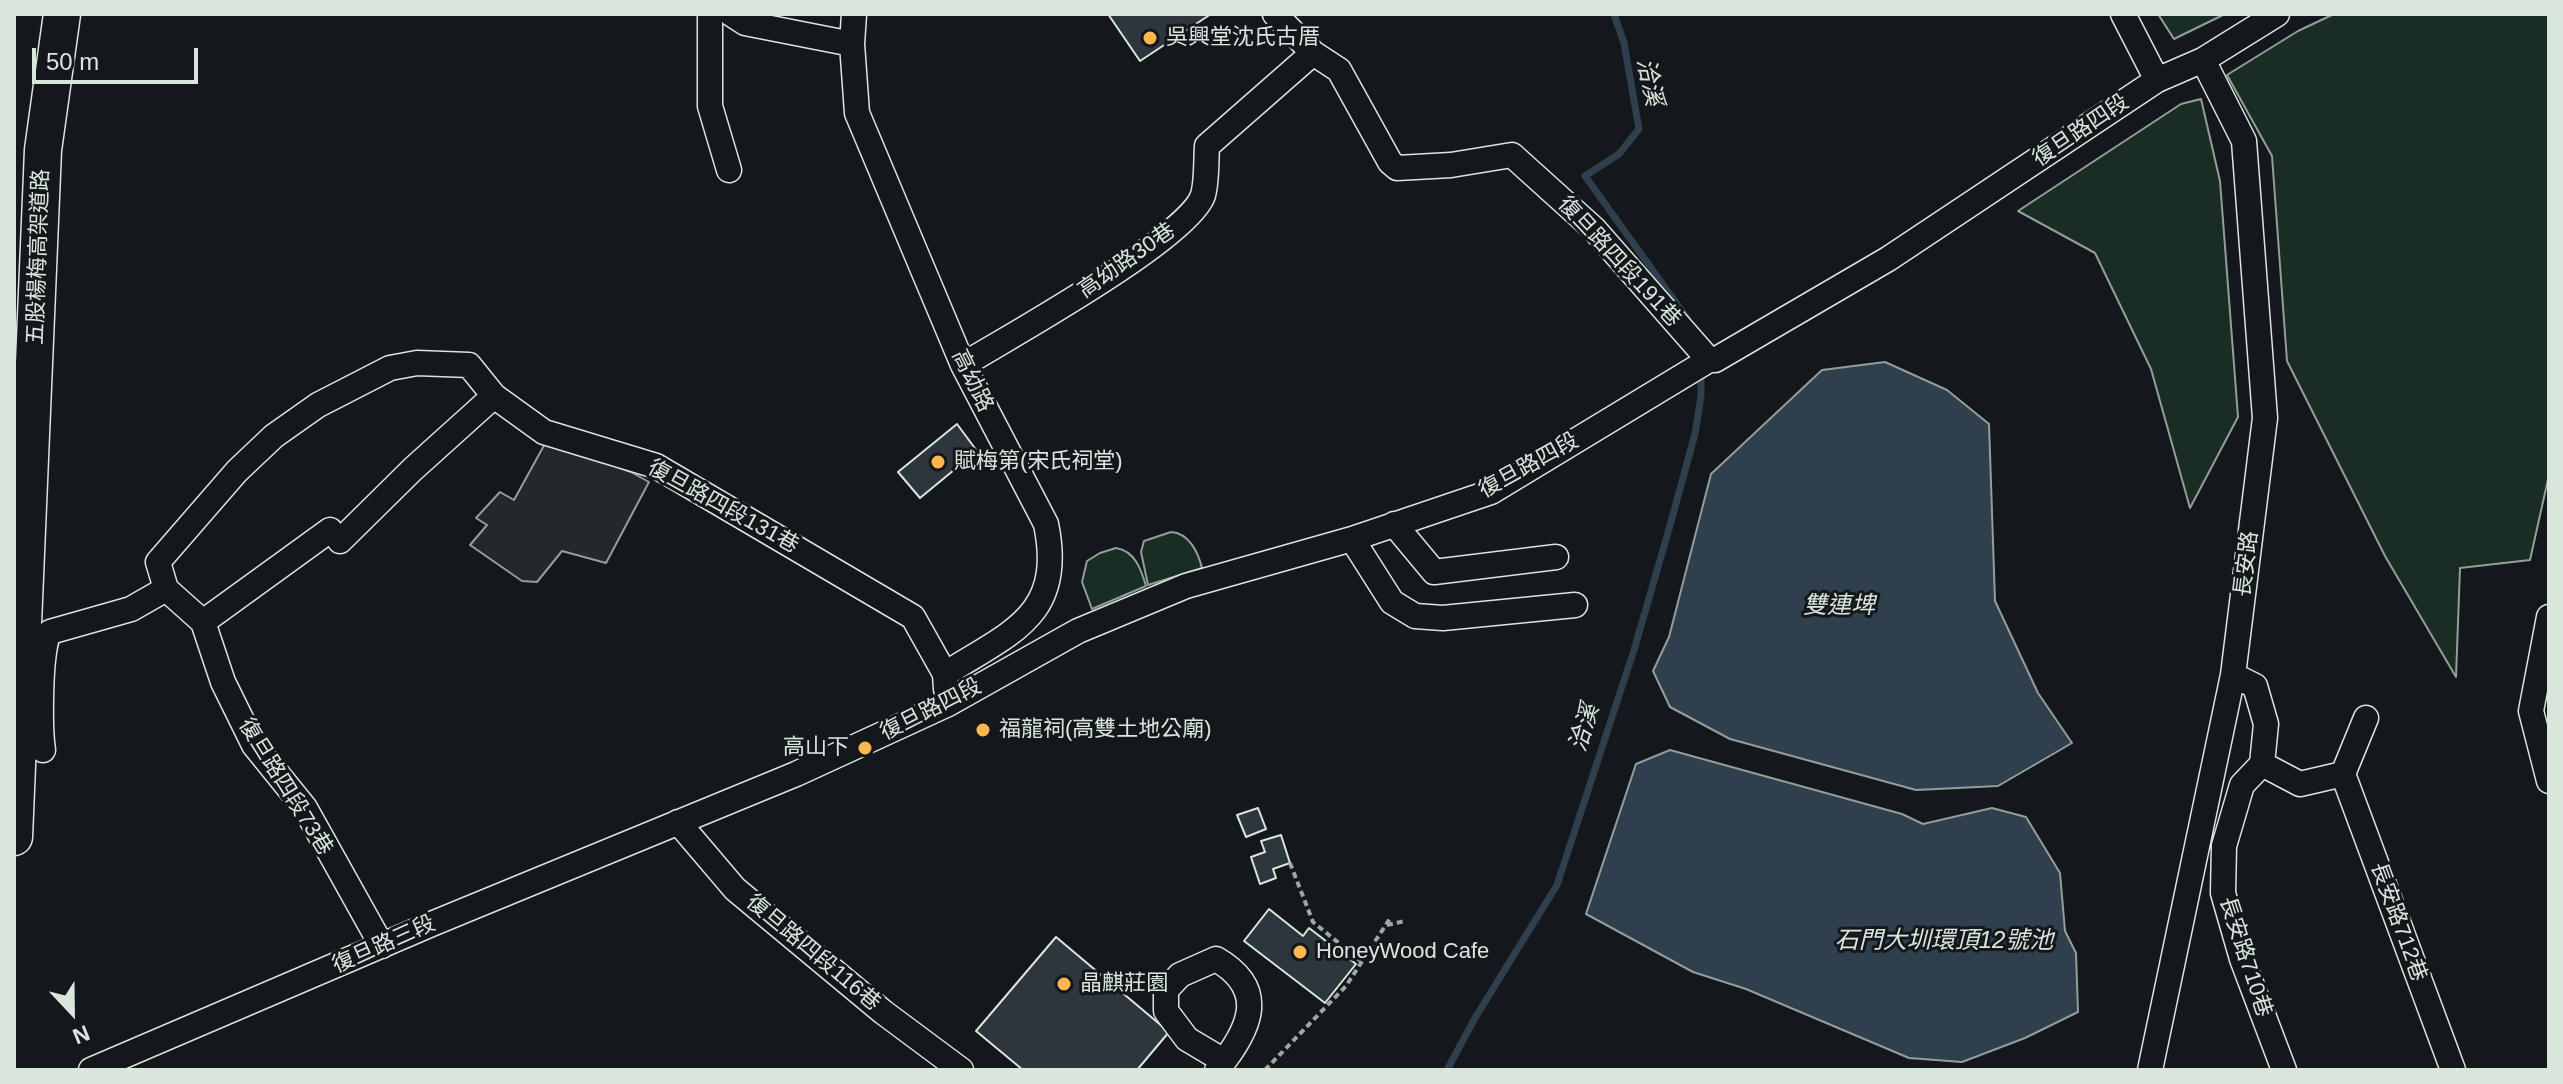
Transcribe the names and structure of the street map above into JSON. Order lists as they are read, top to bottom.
{
  "streets": {
    "highway": ["五股楊梅高架道路"],
    "street": [
      "復旦路四段",
      "高幼路30巷",
      "復旦路四段191巷",
      "高幼路",
      "復旦路四段131巷",
      "長安路",
      "復旦路四段73巷",
      "長安路712巷",
      "復旦路三段",
      "復旦路四段116巷",
      "長安路710巷"
    ]
  },
  "crossings": [
    ["復旦路四段", "復旦路四段191巷"],
    ["復旦路四段", "長安路"],
    ["復旦路四段", "復旦路三段"],
    ["復旦路四段", "復旦路四段116巷"],
    ["高幼路30巷", "復旦路四段191巷"],
    ["高幼路30巷", "高幼路"],
    ["高幼路", "復旦路四段131巷"],
    ["復旦路四段131巷", "復旦路四段73巷"],
    ["復旦路四段73巷", "復旦路三段"],
    ["復旦路三段", "復旦路四段116巷"]
  ],
  "water": ["洽溪", "雙連埤", "石門大圳環頂12號池"],
  "places": [
    "吳興堂沈氏古厝",
    "賦梅第(宋氏祠堂)",
    "福龍祠(高雙土地公廟)",
    "高山下",
    "HoneyWood Cafe",
    "晶麒莊園"
  ],
  "scale_bar": "50 m",
  "north": "bottom"
}
